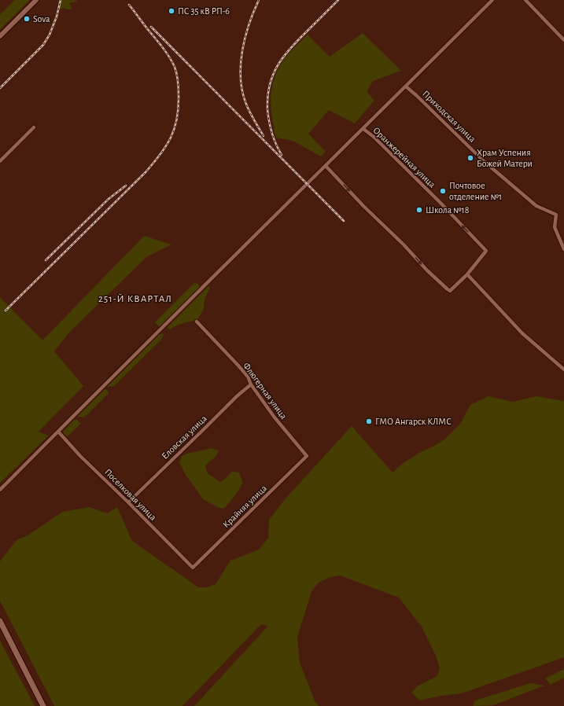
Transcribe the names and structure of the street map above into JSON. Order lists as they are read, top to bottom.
{
  "streets": {
    "street": [
      "Приходская улица",
      "Оранжерейная улица",
      "Флюгерная улица",
      "Еловская улица",
      "Поселковая улица",
      "Крайняя улица"
    ]
  },
  "crossings": [
    ["Флюгерная улица", "Еловская улица"],
    ["Флюгерная улица", "Крайняя улица"],
    ["Еловская улица", "Поселковая улица"],
    ["Поселковая улица", "Крайняя улица"]
  ],
  "one_way": ["Оранжерейная улица"],
  "districts": ["251-Й КВАРТАЛ"],
  "places": [
    "ПС 35 кВ РП-6",
    "Sova",
    "Храм Успения Божей Матери",
    "Почтовое отделение №1",
    "Школа №18",
    "ГМО Ангарск КЛМС"
  ]
}
